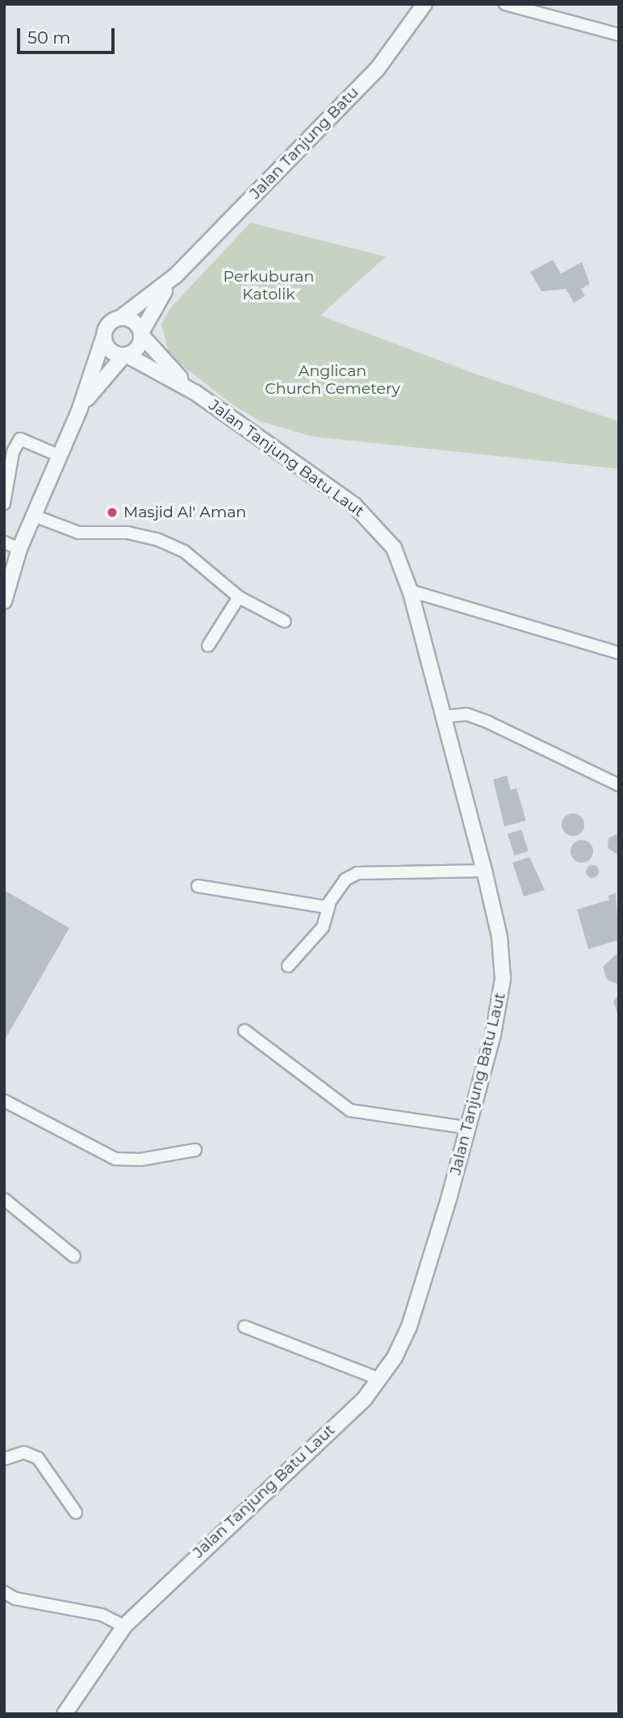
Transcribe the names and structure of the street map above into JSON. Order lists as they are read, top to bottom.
{
  "streets": {
    "street": ["Jalan Tanjung Batu", "Jalan Tanjung Batu Laut"]
  },
  "crossings": [
    ["Jalan Tanjung Batu", "Jalan Tanjung Batu Laut"]
  ],
  "parks": ["Perkuburan Katolik", "Anglican Church Cemetery"],
  "places": ["Masjid Al' Aman"],
  "scale_bar": "50 m"
}
